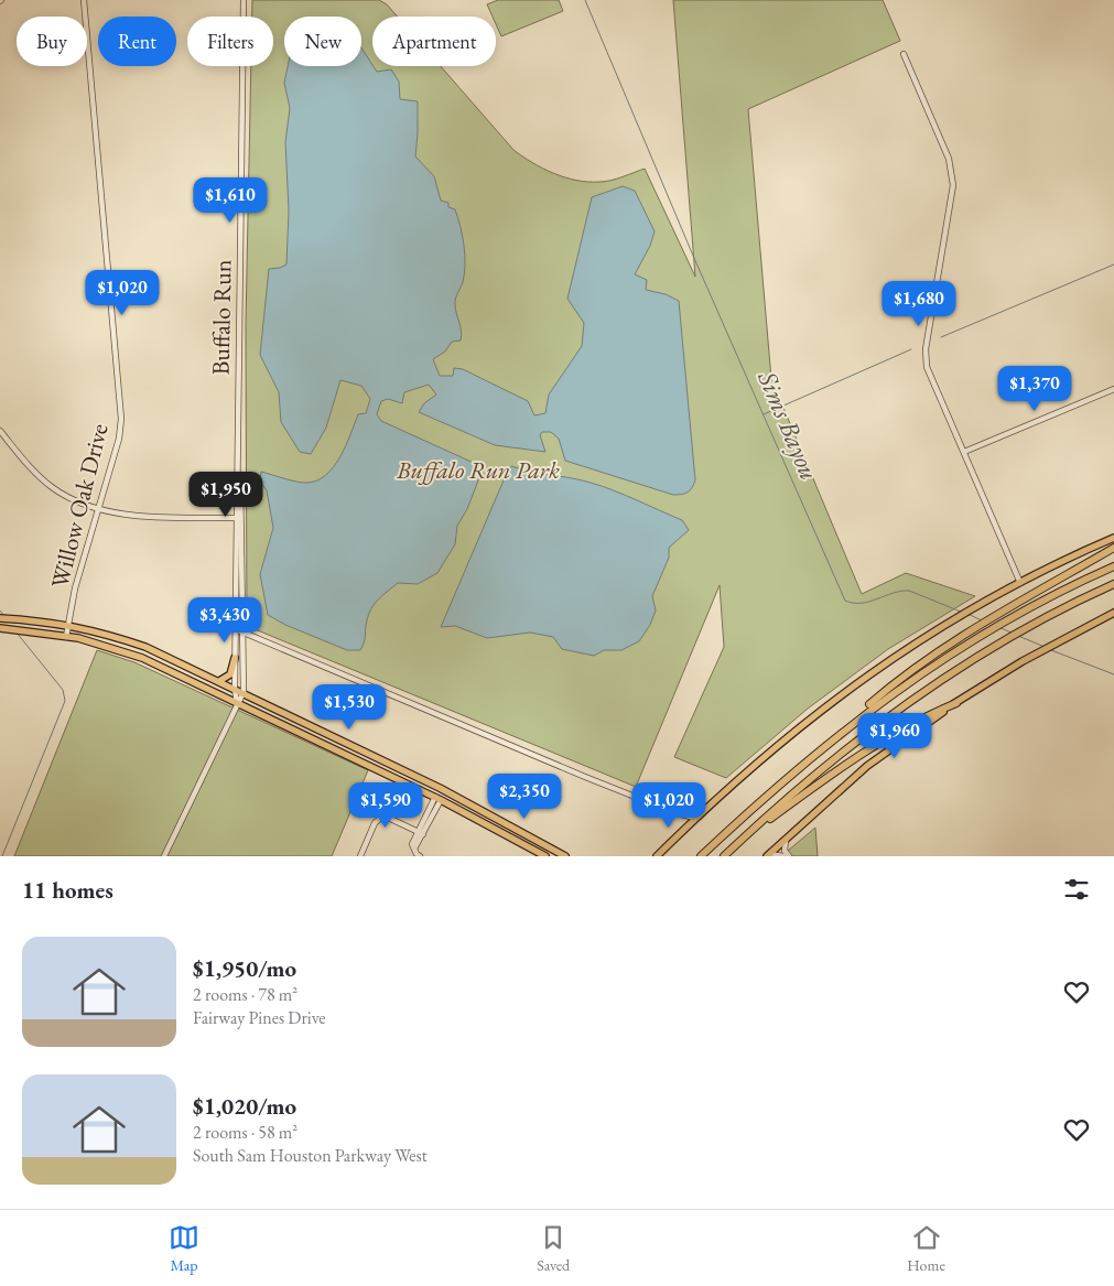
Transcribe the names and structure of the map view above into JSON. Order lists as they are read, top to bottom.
{
  "streets": {
    "street": ["Buffalo Run", "Willow Oak Drive"]
  },
  "water": ["Sims Bayou"],
  "parks": ["Buffalo Run Park"],
  "page": {
    "chip": [
      "Buy",
      "Rent",
      "Filters",
      "New",
      "Apartment"
    ],
    "price": [
      "$1,610",
      "$1,020",
      "$1,680",
      "$1,370",
      "$1,950",
      "$3,430",
      "$1,530",
      "$1,960",
      "$2,350",
      "$1,590",
      "$1,020"
    ],
    "heading": "11 homes",
    "list": [
      {
        "name": "$1,950/mo",
        "note": "2 rooms · 78 m² · Fairway Pines Drive"
      },
      {
        "name": "$1,020/mo",
        "note": "2 rooms · 58 m² · South Sam Houston Parkway West"
      }
    ],
    "tabs": ["Map", "Saved", "Home"]
  }
}
